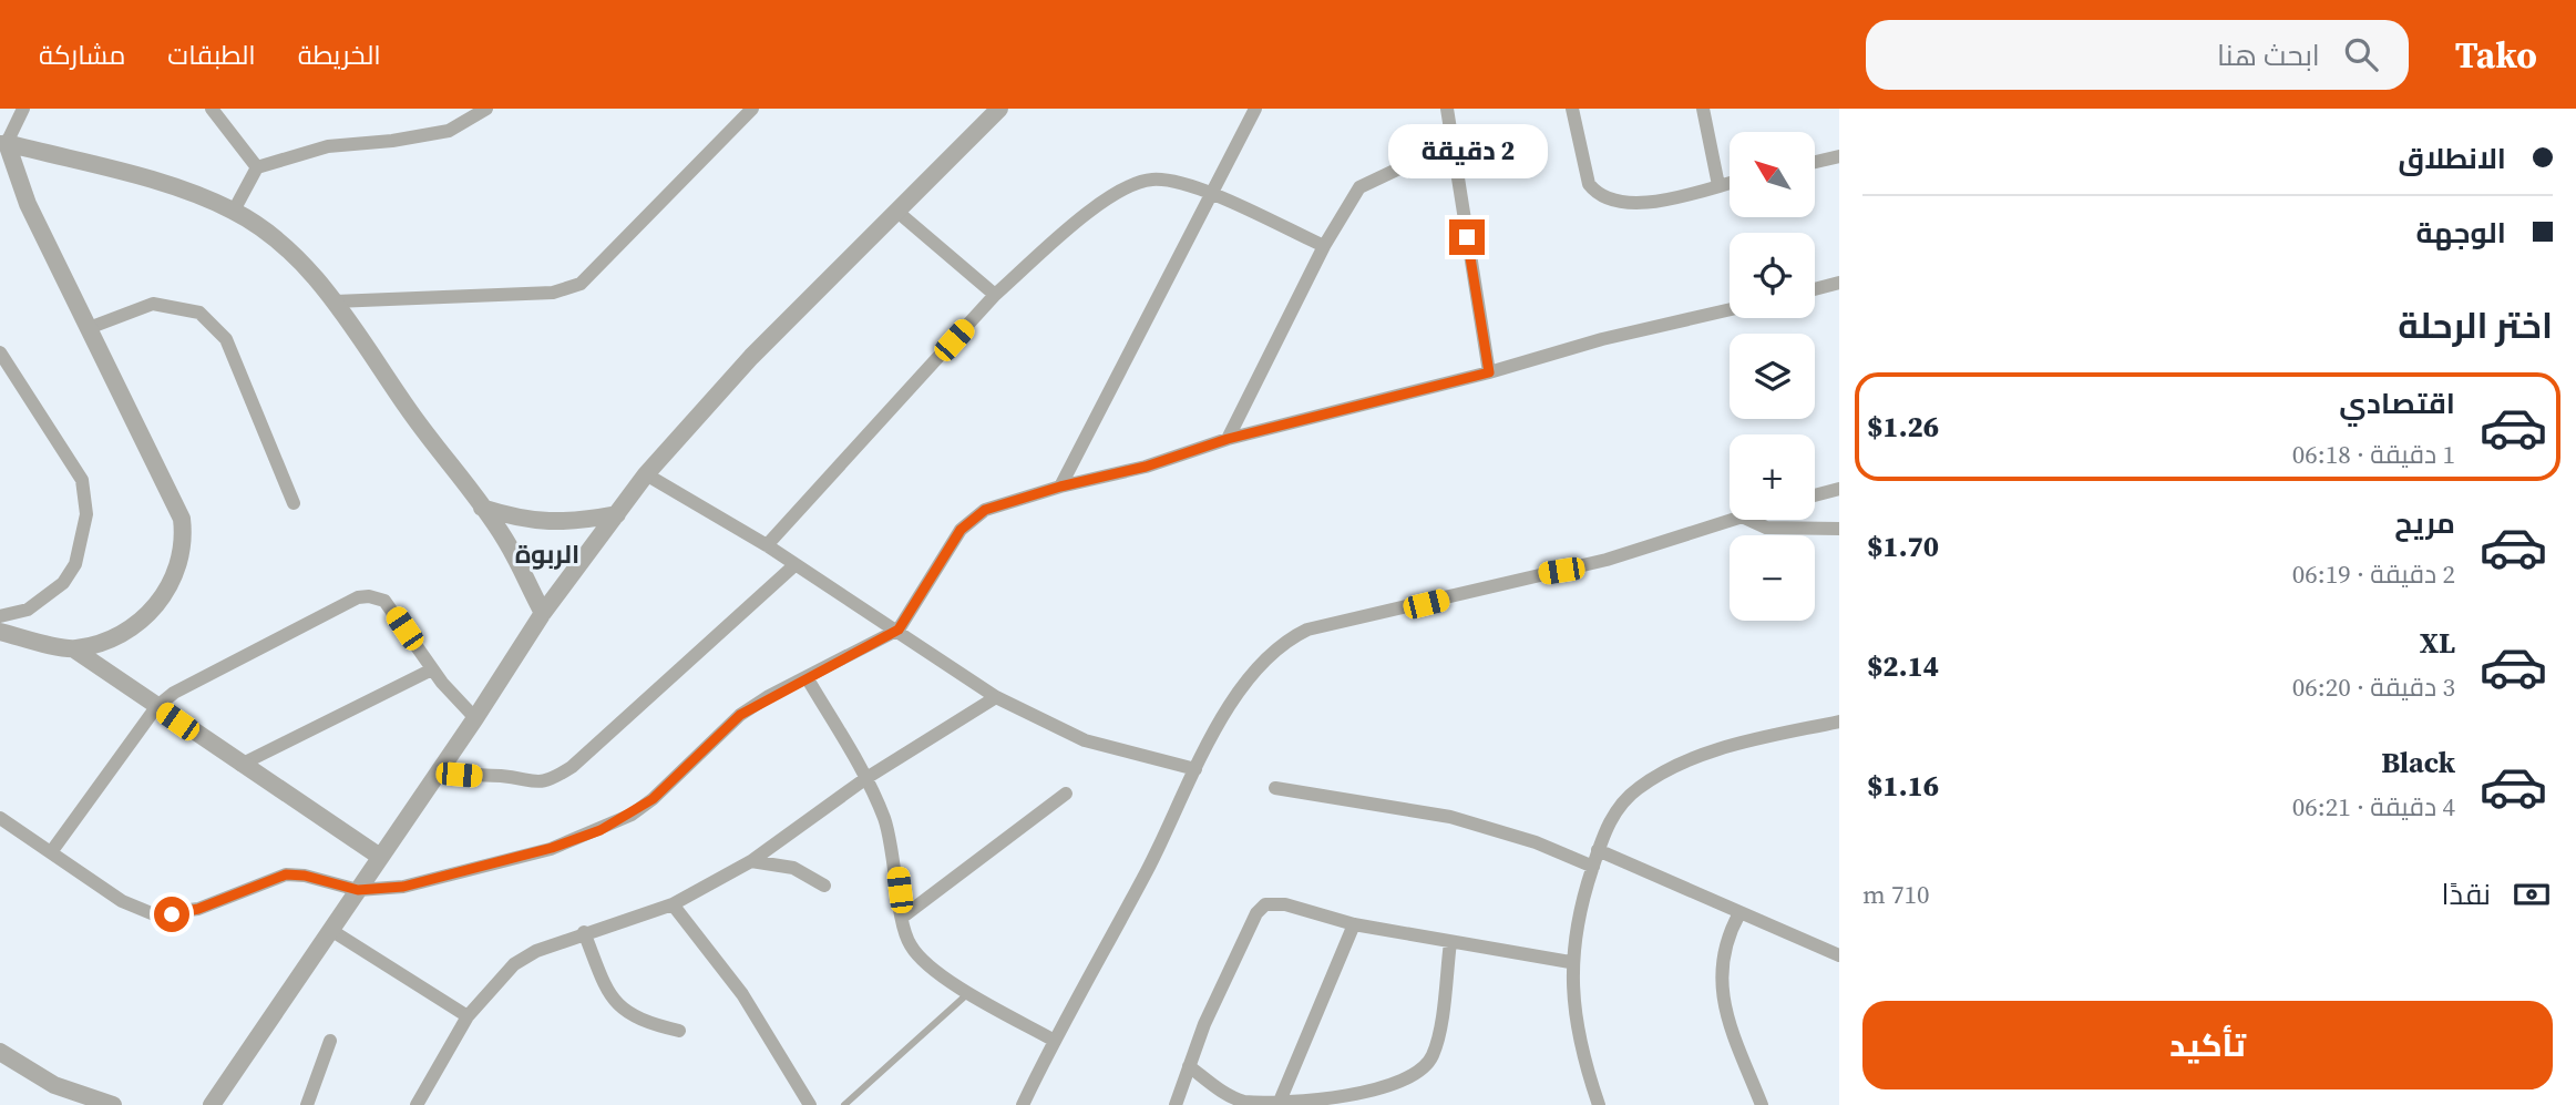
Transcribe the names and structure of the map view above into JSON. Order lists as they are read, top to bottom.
{
  "districts": ["الربوة"],
  "north": "top left",
  "page": {
    "header": "Tako",
    "search": "ابحث هنا",
    "nav": ["الخريطة", "الطبقات", "مشاركة"],
    "banner": ["الانطلاق", "الوجهة"],
    "bubble": "2 دقيقة",
    "map_buttons": ["+", "−"],
    "heading": "اختر الرحلة",
    "list": [
      {
        "name": "اقتصادي",
        "note": "1 دقيقة · 06:18",
        "value": "$1.26"
      },
      {
        "name": "مريح",
        "note": "2 دقيقة · 06:19",
        "value": "$1.70"
      },
      {
        "name": "XL",
        "note": "3 دقيقة · 06:20",
        "value": "$2.14"
      },
      {
        "name": "Black",
        "note": "4 دقيقة · 06:21",
        "value": "$1.16"
      }
    ],
    "pay": ["نقدًا", "710 m"],
    "buttons": "تأكيد"
  }
}
